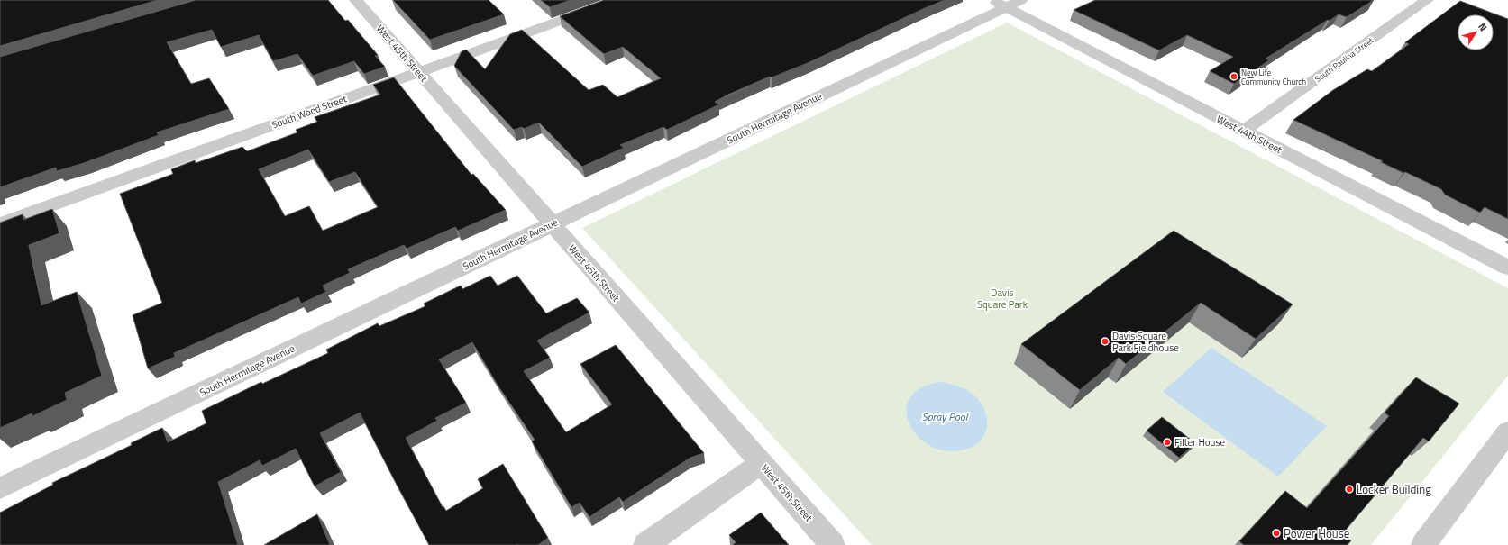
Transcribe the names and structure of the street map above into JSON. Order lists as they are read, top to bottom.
{
  "streets": {
    "street": [
      "West 45th Street",
      "South Paulina Street",
      "South Wood Street",
      "South Hermitage Avenue",
      "West 44th Street"
    ]
  },
  "crossings": [
    ["West 45th Street", "South Wood Street"],
    ["West 45th Street", "South Hermitage Avenue"],
    ["South Paulina Street", "West 44th Street"],
    ["South Hermitage Avenue", "West 44th Street"]
  ],
  "water": ["Spray Pool"],
  "parks": ["Davis Square Park"],
  "places": [
    "New Life Community Church",
    "Davis Square Park Fieldhouse",
    "Filter House",
    "Locker Building",
    "Power House"
  ],
  "north": "top right"
}
